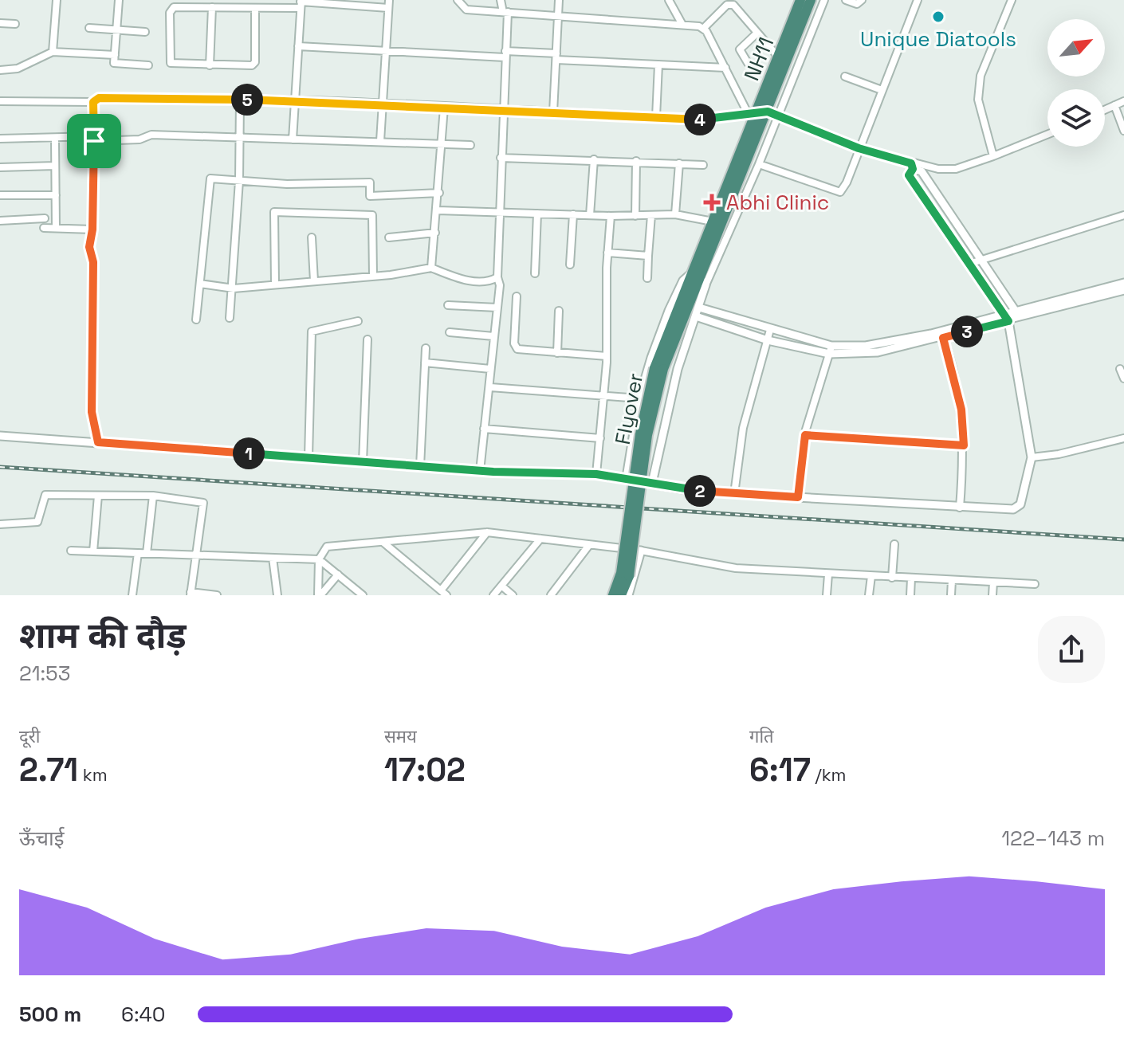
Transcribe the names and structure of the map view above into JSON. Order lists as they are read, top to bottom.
{
  "streets": {
    "highway": ["NH11", "Flyover"]
  },
  "crossings": [
    ["NH11", "Flyover"]
  ],
  "places": {
    "other": ["Unique Diatools"],
    "health": ["Abhi Clinic"]
  },
  "north": "top right",
  "page": {
    "pins": [
      "5",
      "4",
      "3",
      "1",
      "2"
    ],
    "heading": ["शाम की दौड़", "21:53"],
    "stats": [
      ["दूरी", "2.71 km"],
      ["समय", "17:02"],
      ["गति", "6:17 /km"]
    ],
    "chart": ["ऊँचाई", "122–143 m"],
    "list": [
      {
        "name": "500 m",
        "note": "6:40"
      }
    ]
  }
}
